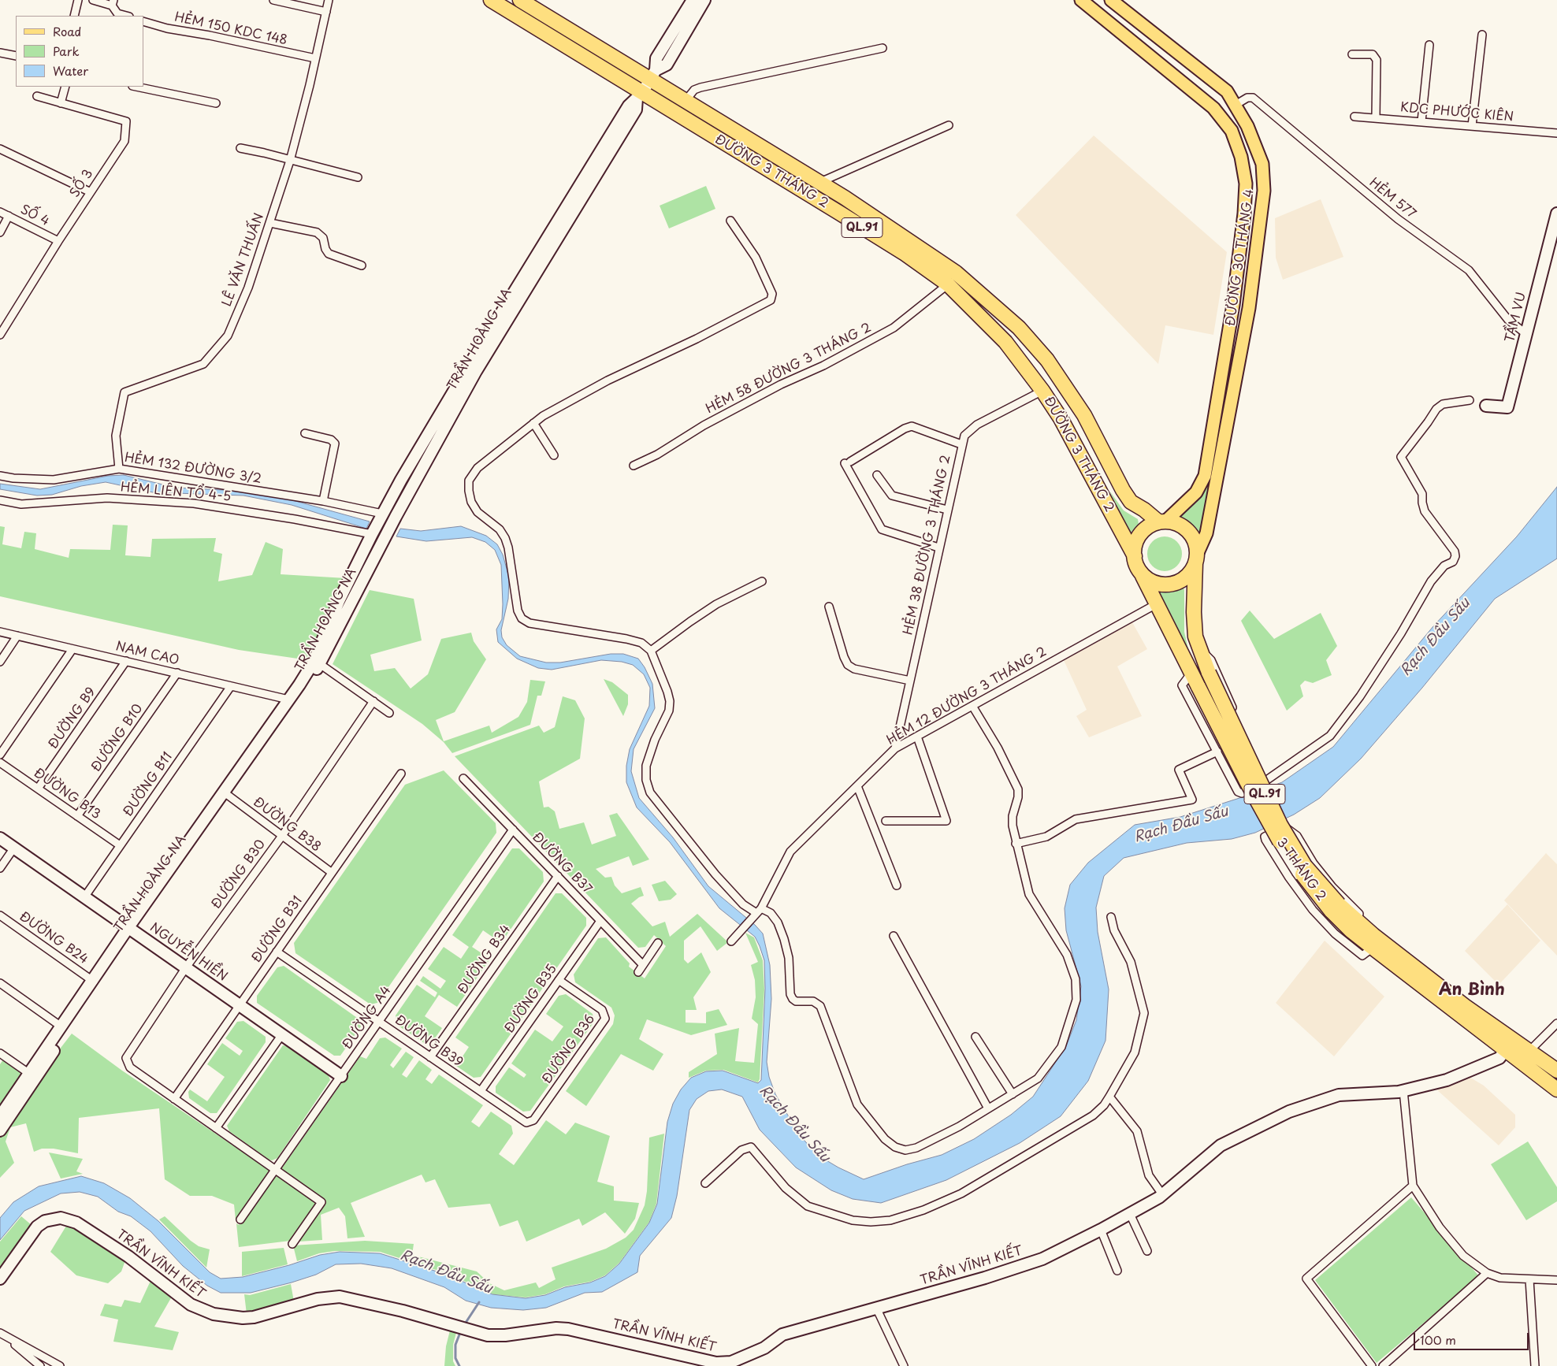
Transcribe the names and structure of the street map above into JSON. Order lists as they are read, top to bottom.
{
  "streets": {
    "highway": ["ĐƯỜNG 3 THÁNG 2", "QL.91", "3 THÁNG 2"],
    "main road": [
      "ĐƯỜNG 30 THÁNG 4",
      "TẦM VU",
      "TRẦN HOÀNG NA",
      "NGUYỄN HIỀN",
      "TRẦN VĨNH KIẾT"
    ],
    "street": [
      "HẺM 150 KDC 148",
      "KDC PHƯỚC KIÊN",
      "SỐ 3",
      "HẺM 577",
      "SỐ 4",
      "LÊ VĂN THUẤN",
      "HẺM 58 ĐƯỜNG 3 THÁNG 2",
      "HẺM 132 ĐƯỜNG 3/2",
      "HẺM LIÊN TỔ 4-5",
      "HẺM 38 ĐƯỜNG 3 THÁNG 2",
      "NAM CAO",
      "HẺM 12 ĐƯỜNG 3 THÁNG 2",
      "ĐƯỜNG B9",
      "ĐƯỜNG B10",
      "ĐƯỜNG B11",
      "ĐƯỜNG B13",
      "ĐƯỜNG B38",
      "ĐƯỜNG B37",
      "ĐƯỜNG B30",
      "ĐƯỜNG B31",
      "ĐƯỜNG B24",
      "ĐƯỜNG B34",
      "ĐƯỜNG B35",
      "ĐƯỜNG A4",
      "ĐƯỜNG B39",
      "ĐƯỜNG B36"
    ]
  },
  "crossings": [
    ["HẺM 150 KDC 148", "LÊ VĂN THUẤN"],
    ["ĐƯỜNG 3 THÁNG 2", "QL.91"],
    ["ĐƯỜNG 3 THÁNG 2", "ĐƯỜNG 30 THÁNG 4"],
    ["ĐƯỜNG 3 THÁNG 2", "TRẦN HOÀNG NA"],
    ["ĐƯỜNG 3 THÁNG 2", "HẺM 58 ĐƯỜNG 3 THÁNG 2"],
    ["ĐƯỜNG 3 THÁNG 2", "HẺM 38 ĐƯỜNG 3 THÁNG 2"],
    ["ĐƯỜNG 3 THÁNG 2", "3 THÁNG 2"],
    ["SỐ 3", "SỐ 4"],
    ["HẺM 577", "ĐƯỜNG 30 THÁNG 4"],
    ["HẺM 577", "TẦM VU"],
    ["QL.91", "ĐƯỜNG 30 THÁNG 4"],
    ["QL.91", "3 THÁNG 2"],
    ["ĐƯỜNG 30 THÁNG 4", "3 THÁNG 2"],
    ["LÊ VĂN THUẤN", "HẺM 132 ĐƯỜNG 3/2"],
    ["TRẦN HOÀNG NA", "HẺM 132 ĐƯỜNG 3/2"],
    ["TRẦN HOÀNG NA", "HẺM LIÊN TỔ 4-5"],
    ["TRẦN HOÀNG NA", "NAM CAO"],
    ["TRẦN HOÀNG NA", "ĐƯỜNG B38"],
    ["TRẦN HOÀNG NA", "ĐƯỜNG B24"],
    ["TRẦN HOÀNG NA", "NGUYỄN HIỀN"],
    ["HẺM 38 ĐƯỜNG 3 THÁNG 2", "HẺM 12 ĐƯỜNG 3 THÁNG 2"],
    ["NAM CAO", "ĐƯỜNG B9"],
    ["NAM CAO", "ĐƯỜNG B10"],
    ["NAM CAO", "ĐƯỜNG B11"],
    ["HẺM 12 ĐƯỜNG 3 THÁNG 2", "3 THÁNG 2"],
    ["ĐƯỜNG B9", "ĐƯỜNG B13"],
    ["ĐƯỜNG B10", "ĐƯỜNG B13"],
    ["ĐƯỜNG B11", "ĐƯỜNG B13"],
    ["ĐƯỜNG B11", "NGUYỄN HIỀN"],
    ["ĐƯỜNG B38", "ĐƯỜNG B30"],
    ["ĐƯỜNG B38", "ĐƯỜNG B31"],
    ["ĐƯỜNG B37", "ĐƯỜNG B34"],
    ["ĐƯỜNG B37", "ĐƯỜNG B35"],
    ["ĐƯỜNG B37", "ĐƯỜNG A4"],
    ["3 THÁNG 2", "TRẦN VĨNH KIẾT"],
    ["ĐƯỜNG B30", "ĐƯỜNG B31"],
    ["ĐƯỜNG B30", "NGUYỄN HIỀN"],
    ["ĐƯỜNG B31", "NGUYỄN HIỀN"],
    ["ĐƯỜNG B31", "ĐƯỜNG B39"],
    ["NGUYỄN HIỀN", "ĐƯỜNG A4"],
    ["ĐƯỜNG B34", "ĐƯỜNG B39"],
    ["ĐƯỜNG B35", "ĐƯỜNG B39"],
    ["ĐƯỜNG B35", "ĐƯỜNG B36"],
    ["ĐƯỜNG A4", "ĐƯỜNG B39"],
    ["ĐƯỜNG B39", "ĐƯỜNG B36"]
  ],
  "districts": ["An Bình"],
  "water": ["Rạch Đầu Sấu"],
  "legend": ["Road", "Park", "Water"],
  "scale_bar": "100 m"
}
